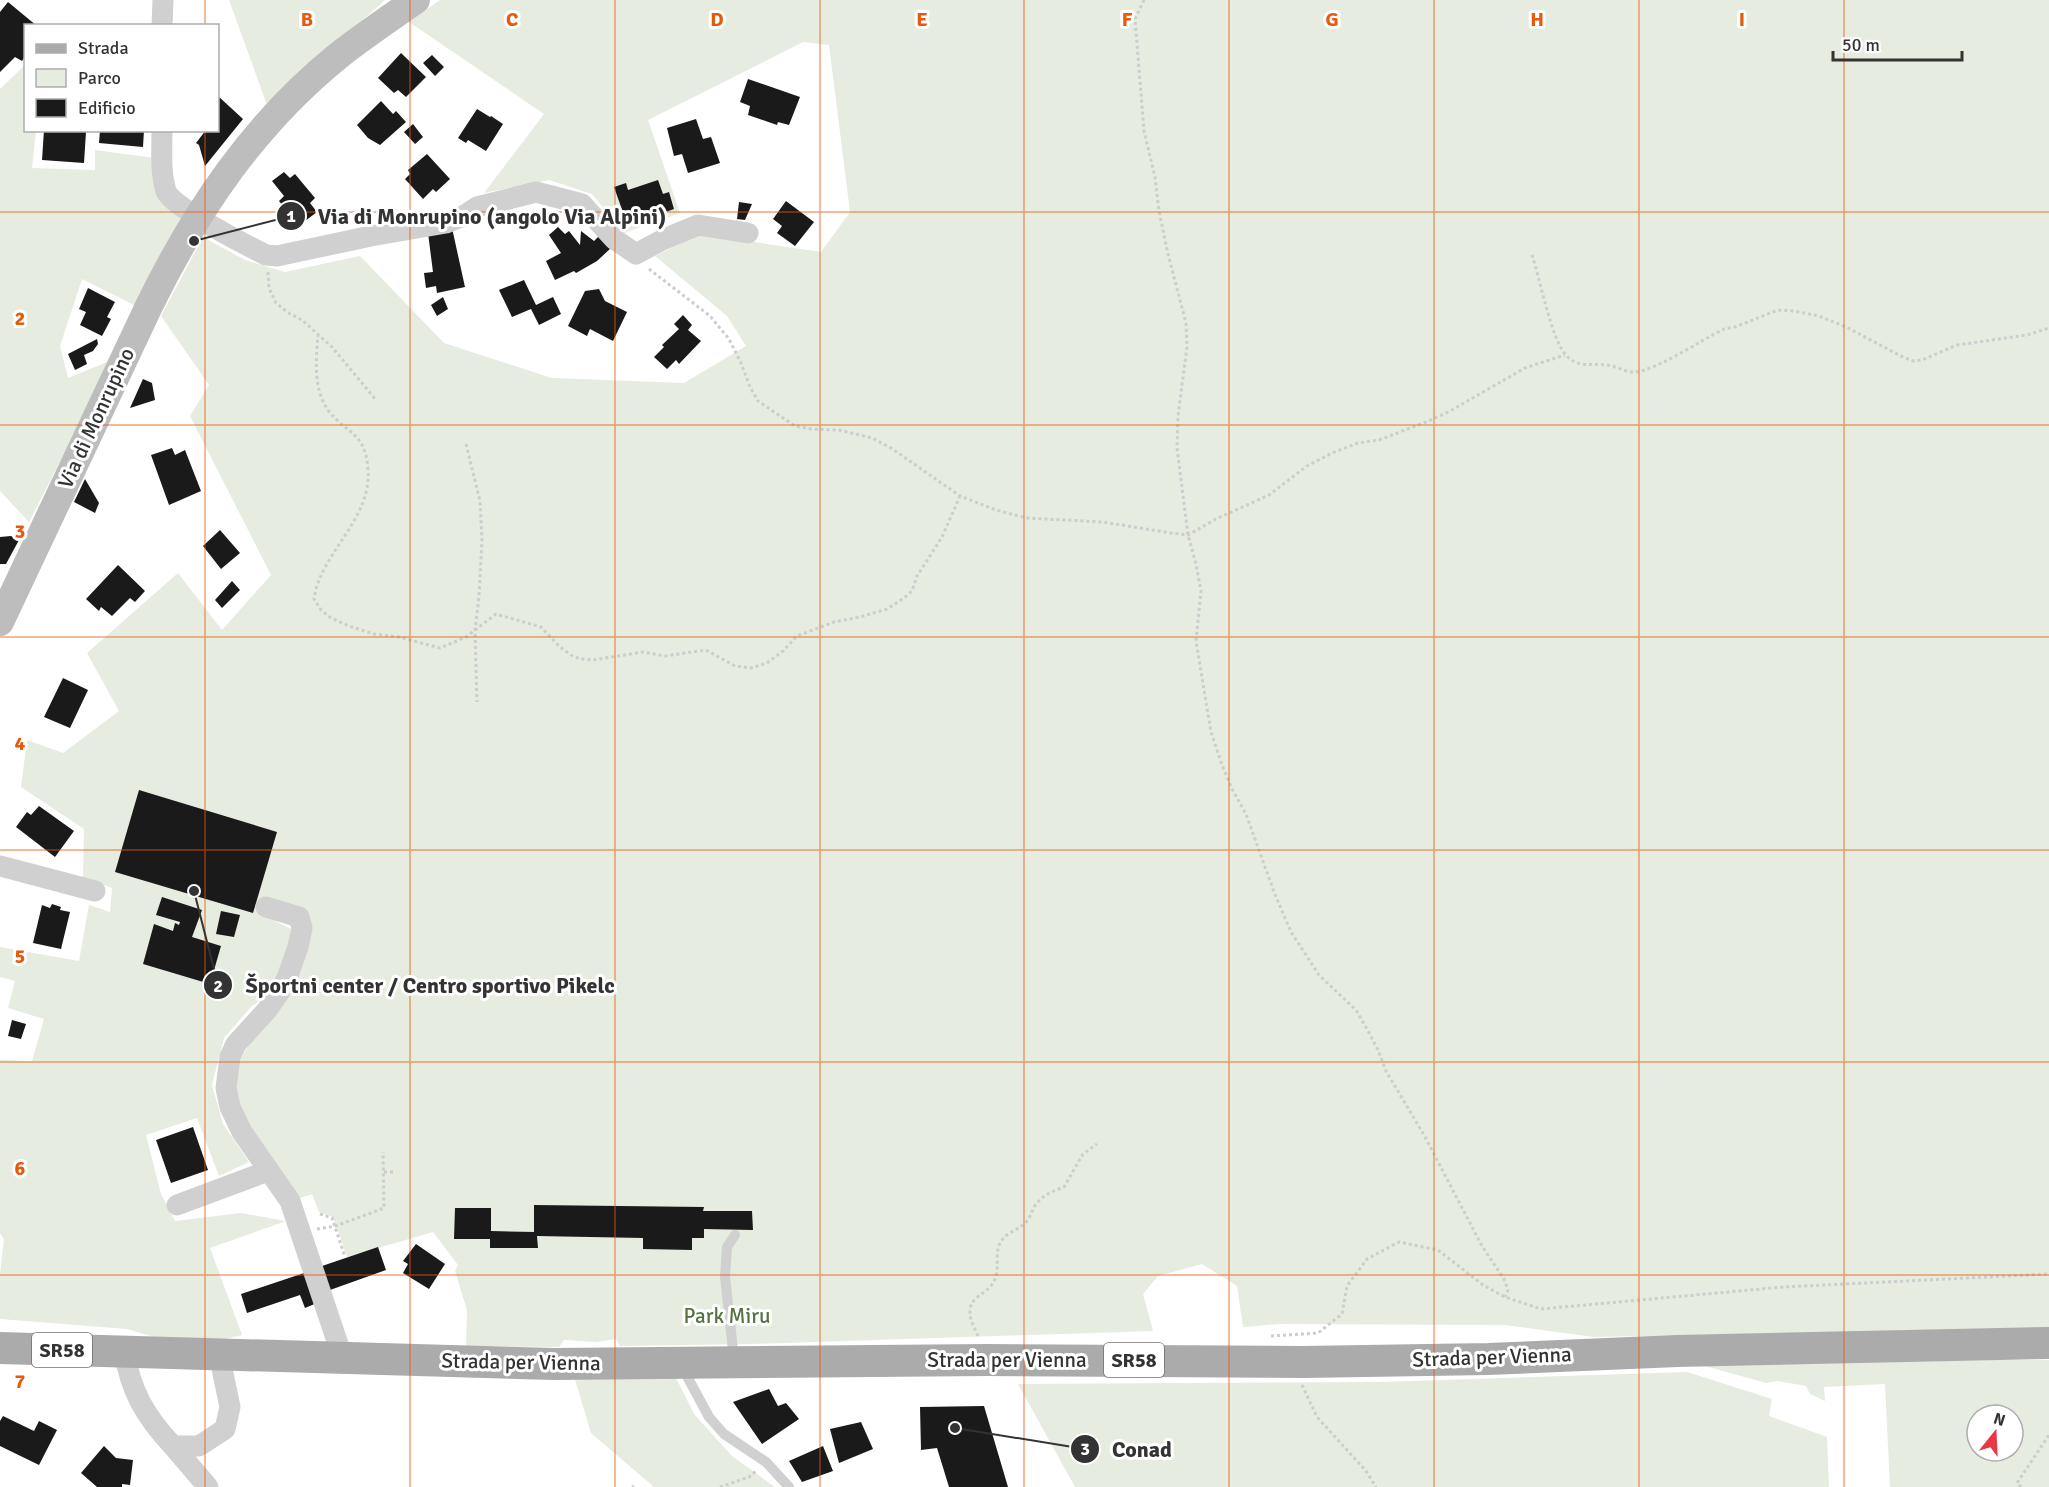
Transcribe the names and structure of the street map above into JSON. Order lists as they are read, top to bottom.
{
  "streets": {
    "main road": ["Via di Monrupino", "SR58", "Strada per Vienna"]
  },
  "parks": ["Park Miru"],
  "places": ["Via di Monrupino (angolo Via Alpini)", "Športni center / Centro sportivo Pikelc", "Conad"],
  "legend": ["Strada", "Parco", "Edificio"],
  "scale_bar": "50 m",
  "north": "top",
  "grid": {
    "columns": [
      "B",
      "C",
      "D",
      "E",
      "F",
      "G",
      "H",
      "I"
    ],
    "rows": [
      "2",
      "3",
      "4",
      "5",
      "6",
      "7"
    ]
  }
}
